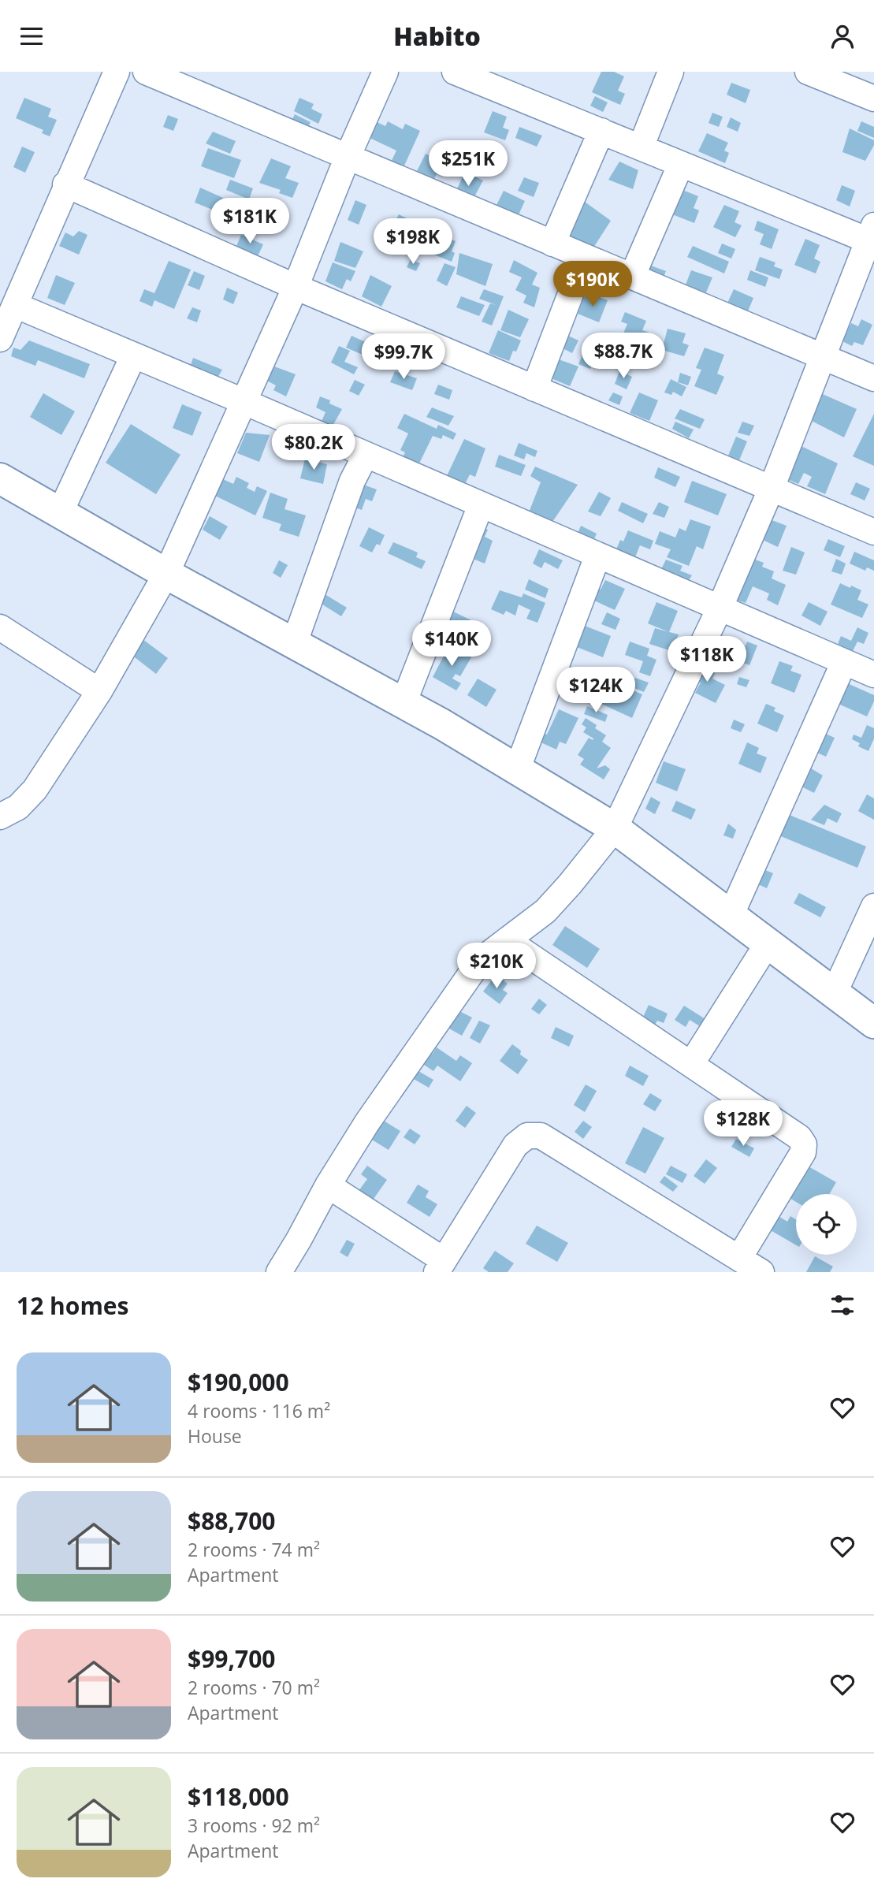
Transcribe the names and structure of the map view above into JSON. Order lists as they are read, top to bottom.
{
  "page": {
    "header": "Habito",
    "price": [
      "$251K",
      "$181K",
      "$198K",
      "$190K",
      "$88.7K",
      "$99.7K",
      "$80.2K",
      "$140K",
      "$118K",
      "$124K",
      "$210K",
      "$128K"
    ],
    "heading": "12 homes",
    "list": [
      {
        "name": "$190,000",
        "note": "4 rooms · 116 m² · House"
      },
      {
        "name": "$88,700",
        "note": "2 rooms · 74 m² · Apartment"
      },
      {
        "name": "$99,700",
        "note": "2 rooms · 70 m² · Apartment"
      },
      {
        "name": "$118,000",
        "note": "3 rooms · 92 m² · Apartment"
      }
    ]
  }
}
